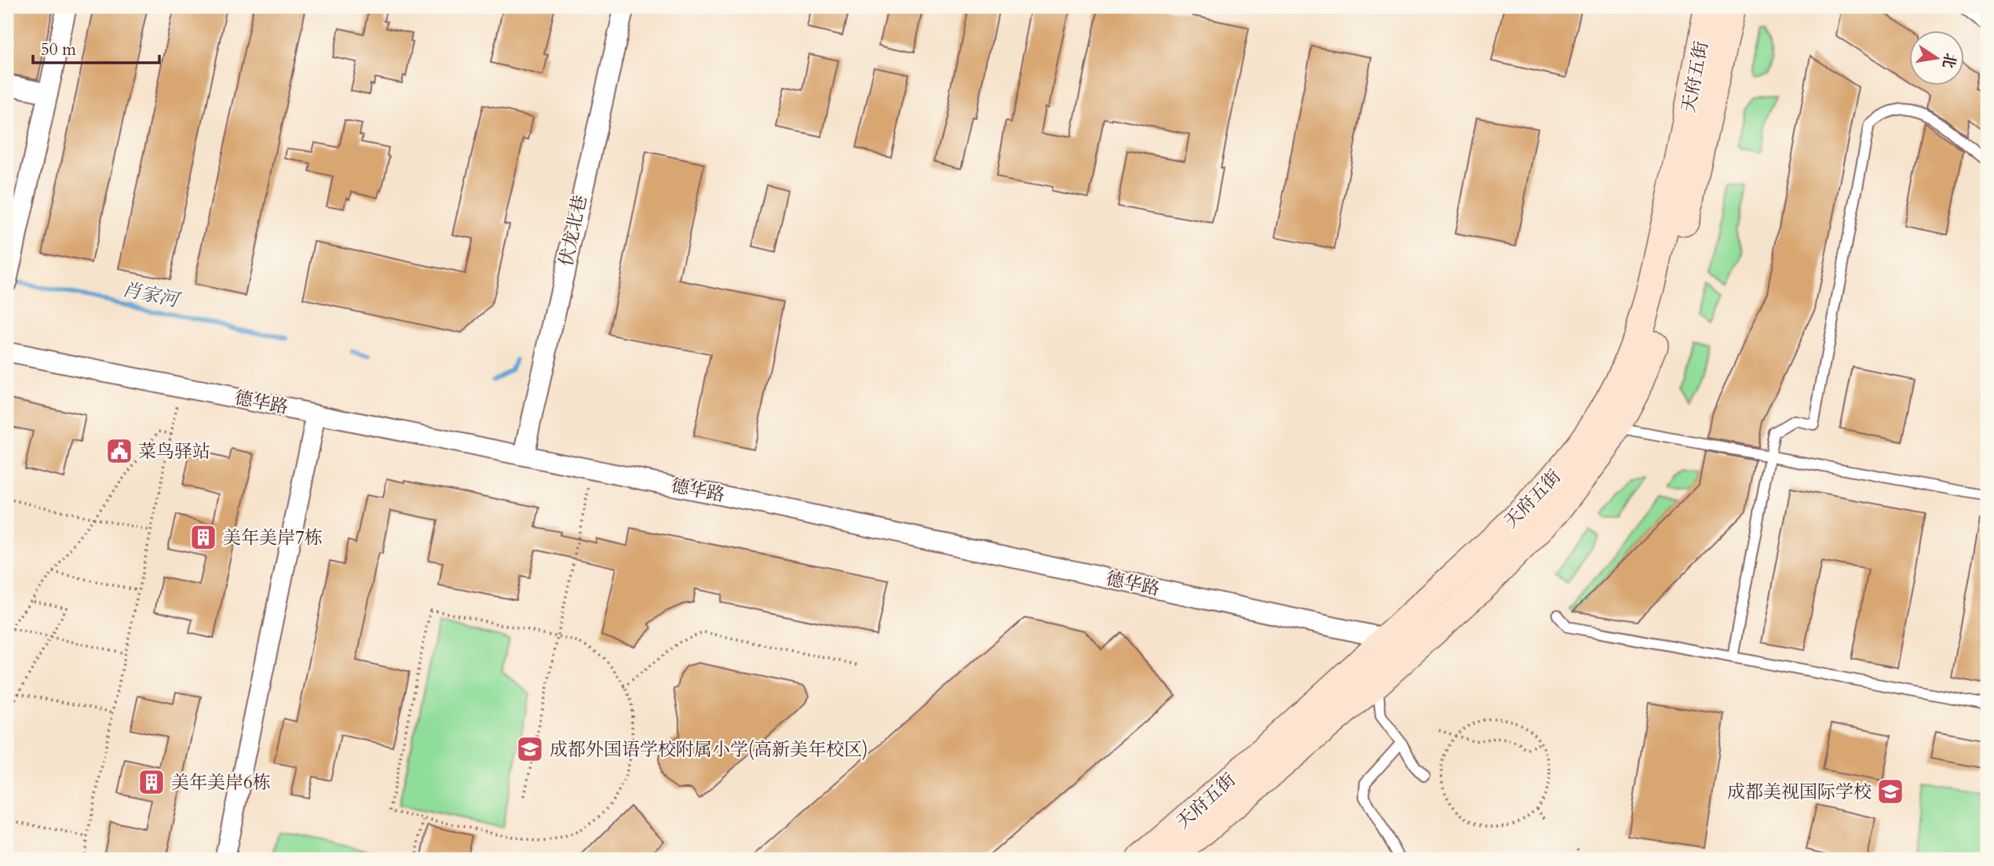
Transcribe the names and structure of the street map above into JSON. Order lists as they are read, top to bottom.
{
  "streets": {
    "street": ["天府五街", "伏龙北巷", "德华路"]
  },
  "crossings": [
    ["天府五街", "德华路"],
    ["伏龙北巷", "德华路"]
  ],
  "water": ["肖家河"],
  "places": {
    "public building": ["菜鸟驿站"],
    "building": ["美年美岸7栋", "美年美岸6栋"],
    "school or university": ["成都外国语学校附属小学(高新美年校区)", "成都美视国际学校"]
  },
  "scale_bar": "50 m",
  "north": "right"
}
